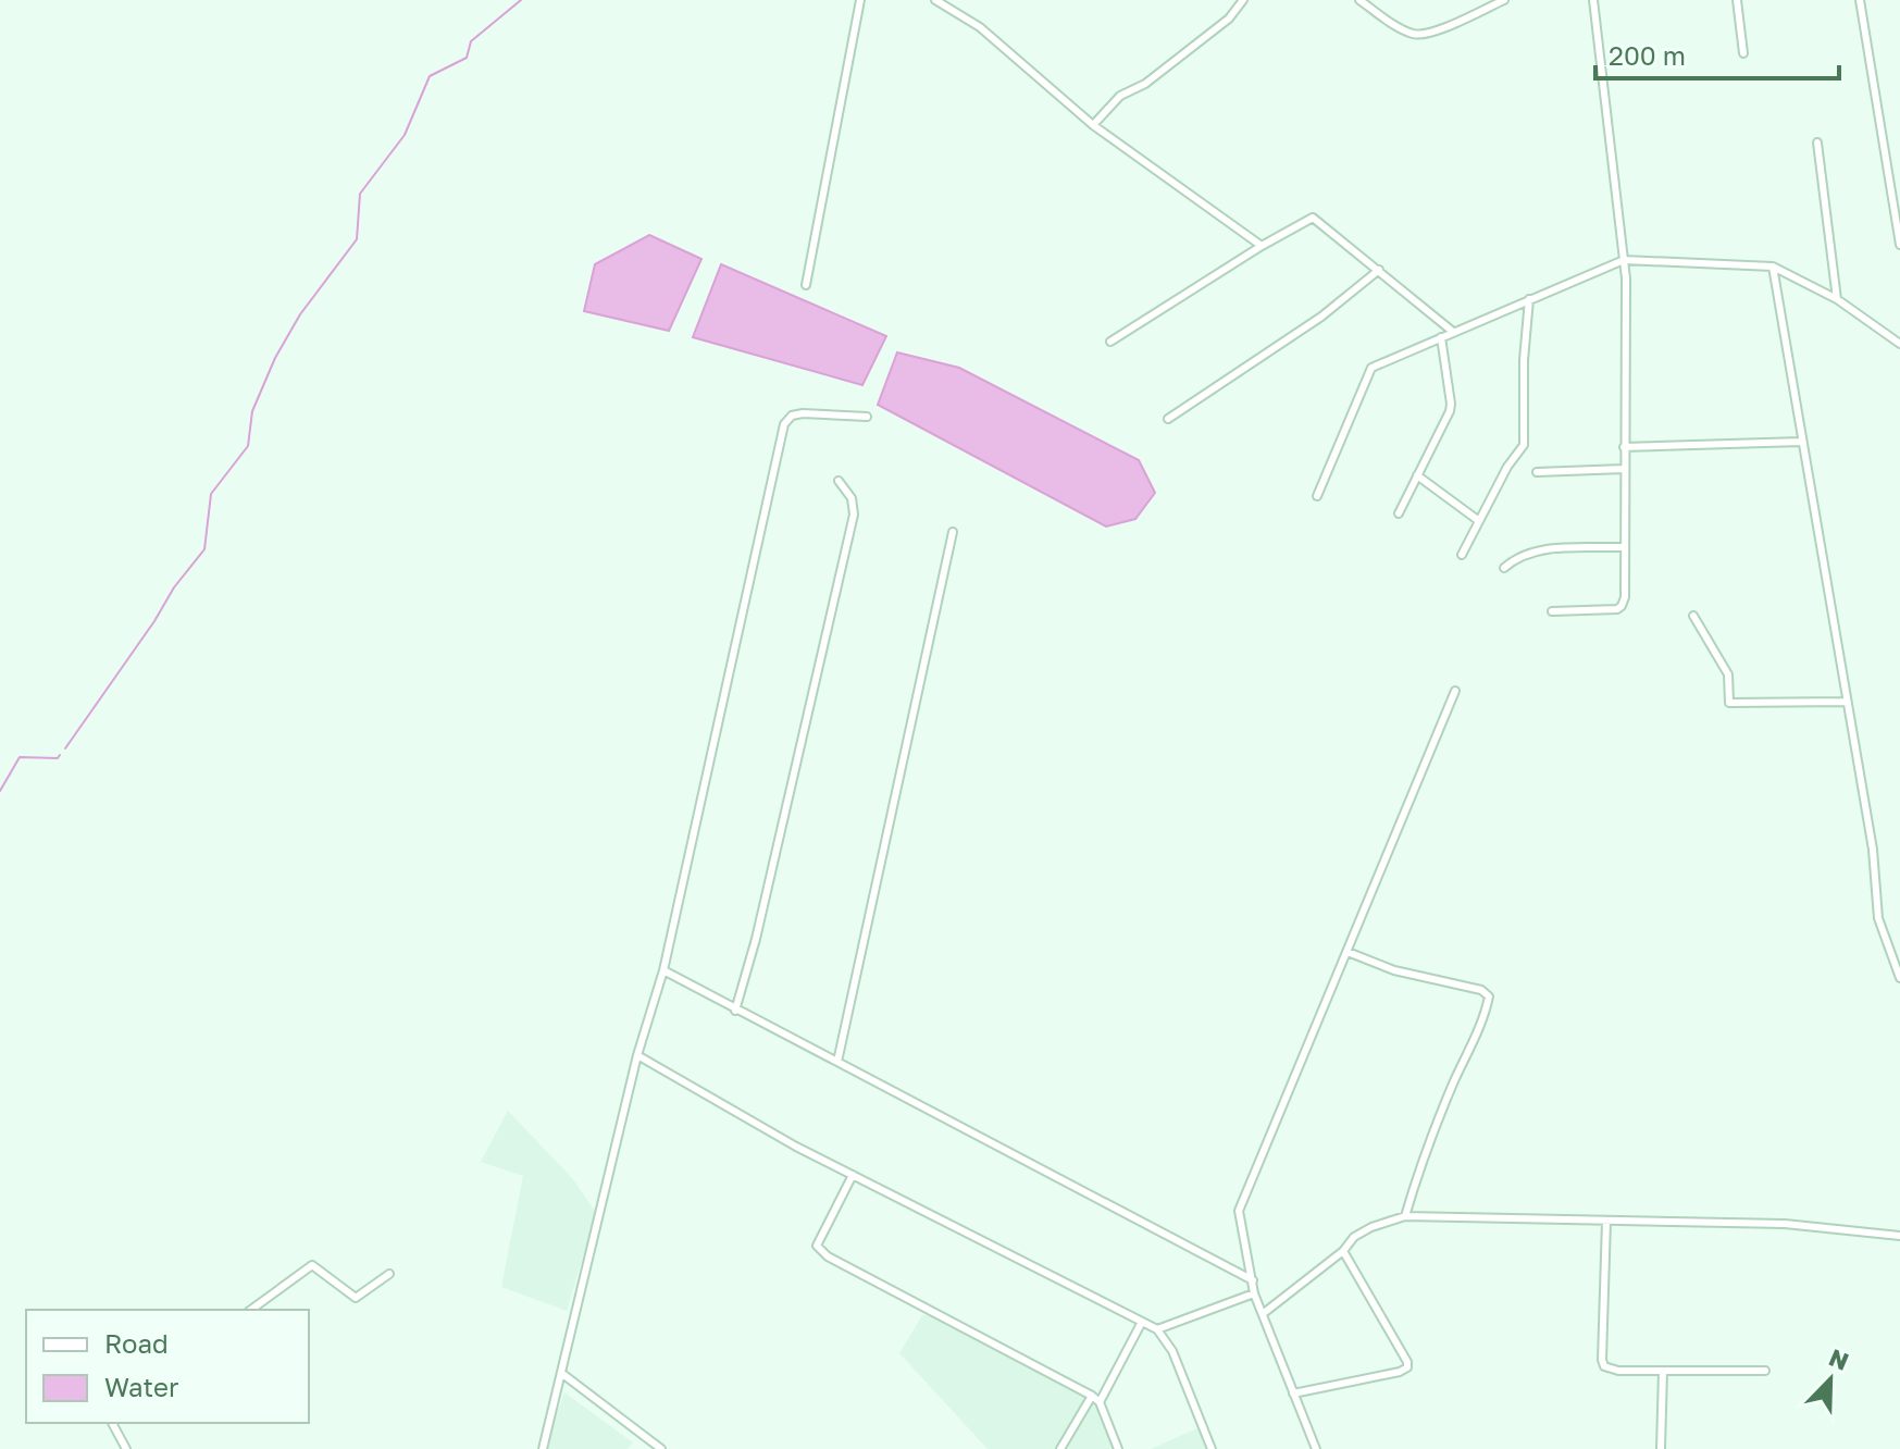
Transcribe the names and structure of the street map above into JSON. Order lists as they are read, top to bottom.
{
  "legend": ["Road", "Water"],
  "scale_bar": "200 m",
  "north": "top right"
}
